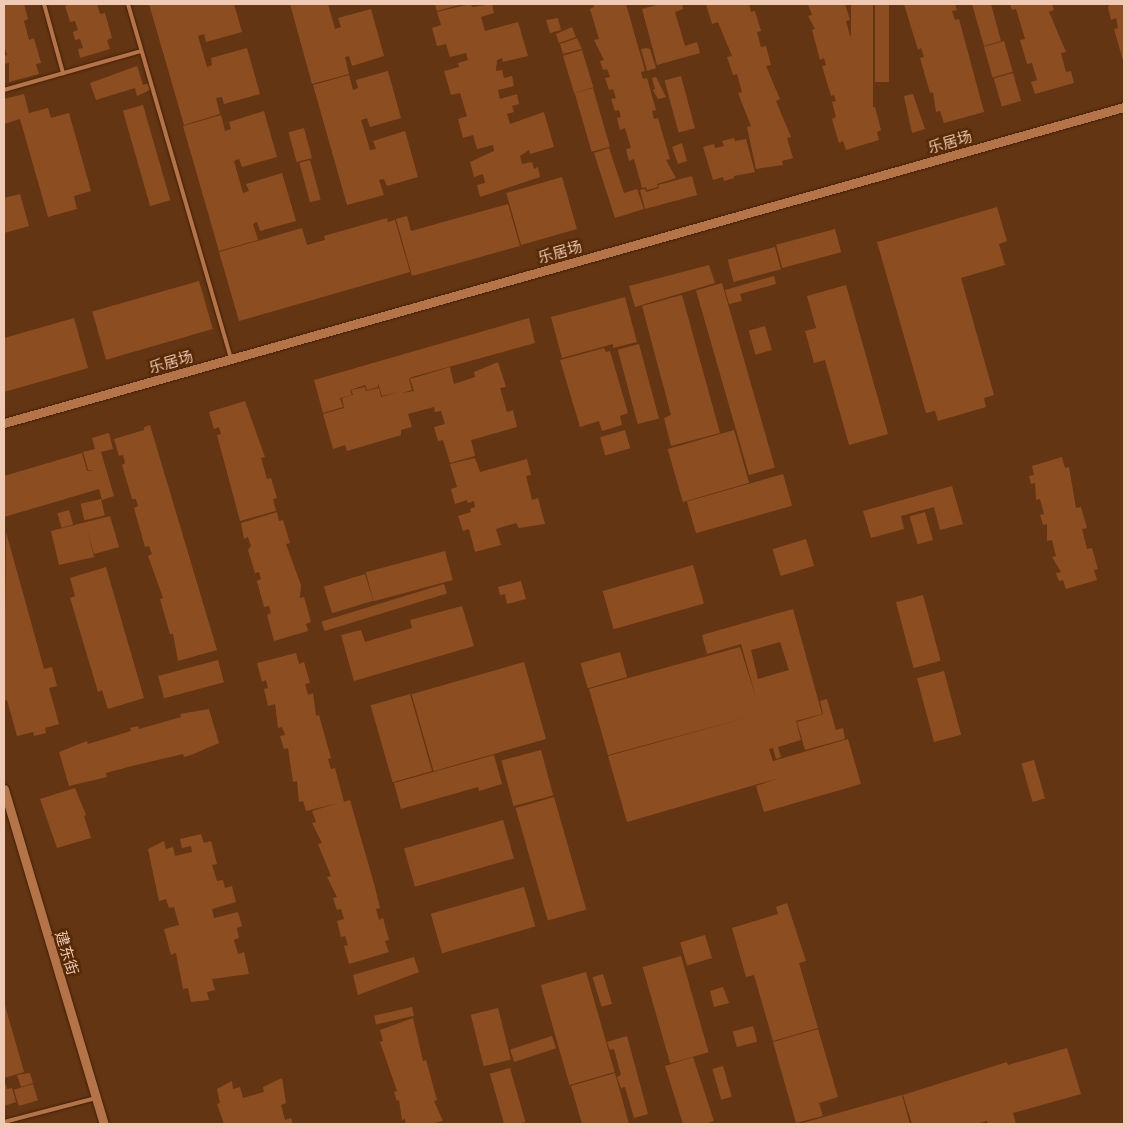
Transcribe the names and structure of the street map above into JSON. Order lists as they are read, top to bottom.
{
  "streets": {
    "street": ["乐居场", "建东街"]
  }
}
